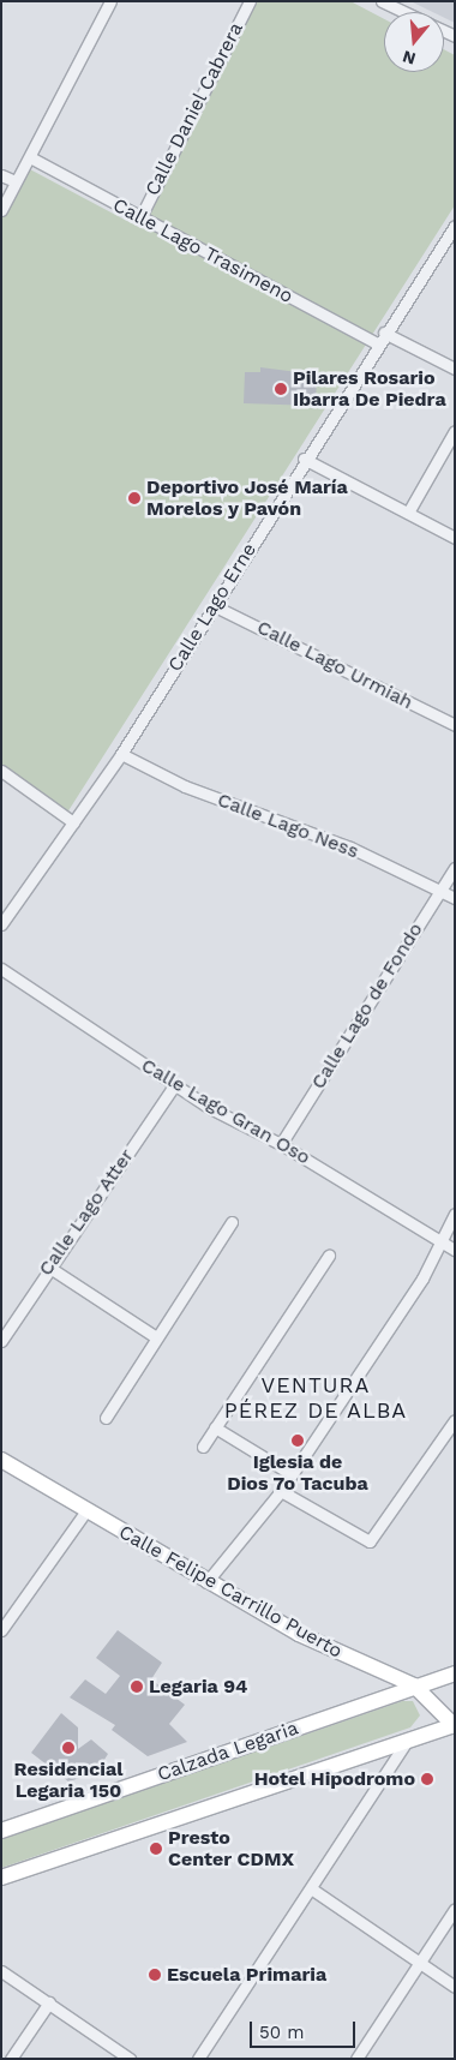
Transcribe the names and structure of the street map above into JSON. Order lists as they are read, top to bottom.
{
  "streets": {
    "main road": ["Calle Felipe Carrillo Puerto", "Calzada Legaria"],
    "street": [
      "Calle Daniel Cabrera",
      "Calle Lago Trasimeno",
      "Calle Lago Erne",
      "Calle Lago Urmiah",
      "Calle Lago Ness",
      "Calle Lago de Fondo",
      "Calle Lago Gran Oso",
      "Calle Lago Atter"
    ]
  },
  "crossings": [
    ["Calle Daniel Cabrera", "Calle Lago Trasimeno"],
    ["Calle Lago Trasimeno", "Calle Lago Erne"],
    ["Calle Lago Erne", "Calle Lago Urmiah"],
    ["Calle Lago Erne", "Calle Lago Ness"],
    ["Calle Lago Ness", "Calle Lago de Fondo"],
    ["Calle Lago de Fondo", "Calle Lago Gran Oso"],
    ["Calle Lago Gran Oso", "Calle Lago Atter"],
    ["Calle Felipe Carrillo Puerto", "Calzada Legaria"]
  ],
  "districts": ["VENTURA PÉREZ DE ALBA"],
  "places": [
    "Pilares Rosario Ibarra De Piedra",
    "Deportivo José María Morelos y Pavón",
    "Iglesia de Dios 7o Tacuba",
    "Legaria 94",
    "Residencial Legaria 150",
    "Hotel Hipodromo",
    "Presto Center CDMX",
    "Escuela Primaria"
  ],
  "scale_bar": "50 m",
  "north": "bottom"
}
